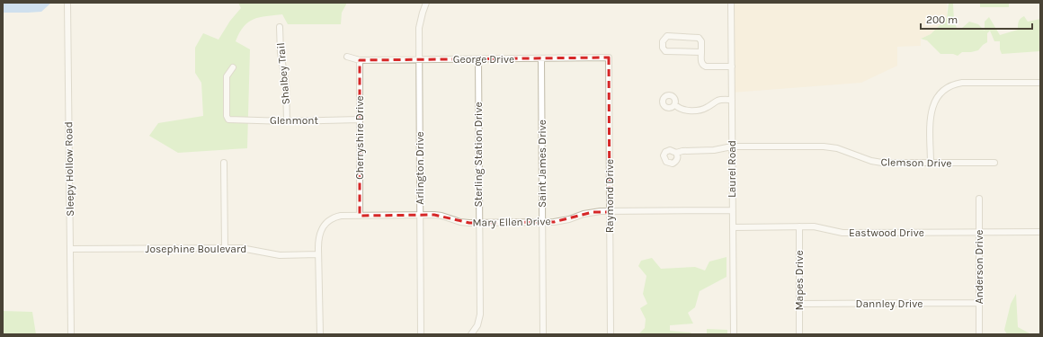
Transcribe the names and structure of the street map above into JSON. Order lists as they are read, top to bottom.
{
  "streets": {
    "street": [
      "George Drive",
      "Shalbey Trail",
      "Glenmont",
      "Cherryshire Drive",
      "Sterling Station Drive",
      "Clemson Drive",
      "Saint James Drive",
      "Arlington Drive",
      "Sleepy Hollow Road",
      "Laurel Road",
      "Raymond Drive",
      "Mary Ellen Drive",
      "Eastwood Drive",
      "Josephine Boulevard",
      "Anderson Drive",
      "Mapes Drive",
      "Dannley Drive"
    ]
  },
  "crossings": [
    ["George Drive", "Cherryshire Drive"],
    ["George Drive", "Sterling Station Drive"],
    ["George Drive", "Saint James Drive"],
    ["George Drive", "Arlington Drive"],
    ["George Drive", "Raymond Drive"],
    ["Shalbey Trail", "Glenmont"],
    ["Glenmont", "Cherryshire Drive"],
    ["Cherryshire Drive", "Mary Ellen Drive"],
    ["Sterling Station Drive", "Mary Ellen Drive"],
    ["Clemson Drive", "Laurel Road"],
    ["Saint James Drive", "Mary Ellen Drive"],
    ["Arlington Drive", "Mary Ellen Drive"],
    ["Sleepy Hollow Road", "Josephine Boulevard"],
    ["Laurel Road", "Mary Ellen Drive"],
    ["Laurel Road", "Eastwood Drive"],
    ["Raymond Drive", "Mary Ellen Drive"],
    ["Mary Ellen Drive", "Josephine Boulevard"],
    ["Eastwood Drive", "Anderson Drive"],
    ["Eastwood Drive", "Mapes Drive"],
    ["Anderson Drive", "Dannley Drive"],
    ["Mapes Drive", "Dannley Drive"]
  ],
  "scale_bar": "200 m"
}
